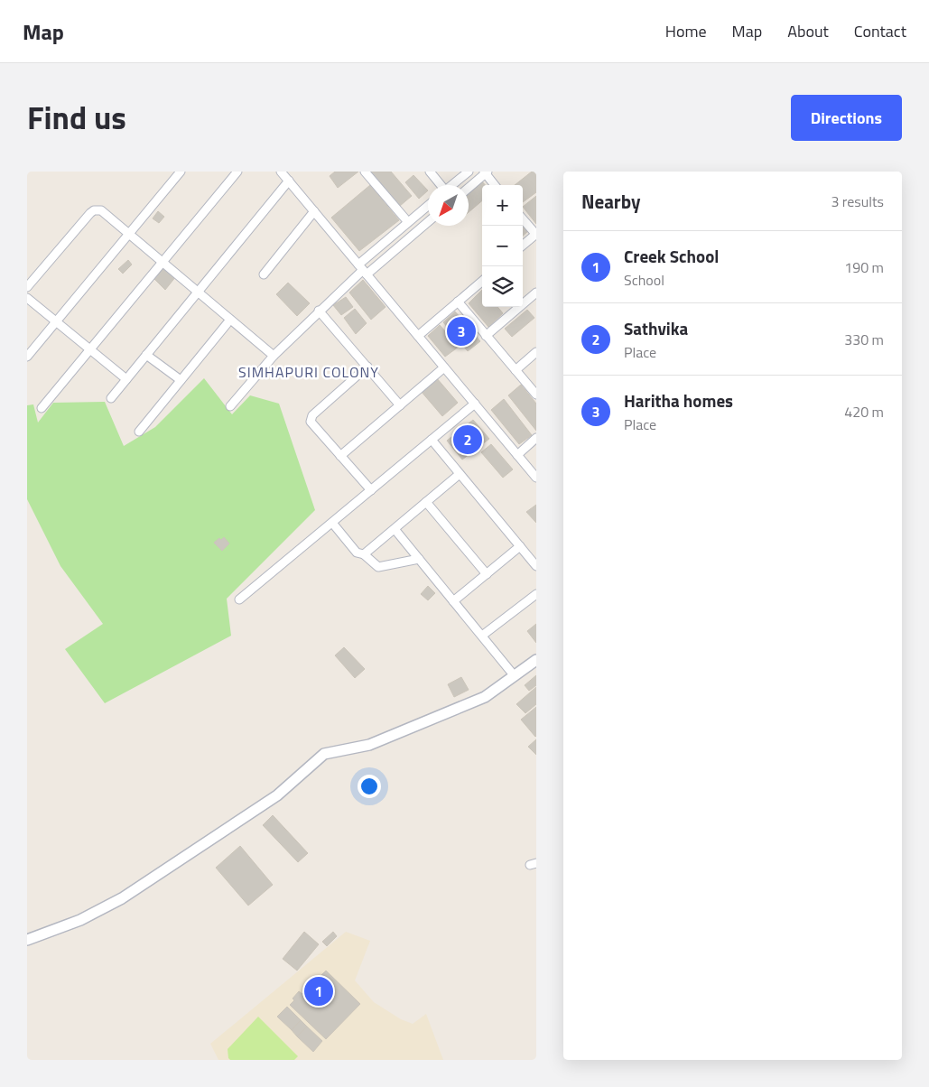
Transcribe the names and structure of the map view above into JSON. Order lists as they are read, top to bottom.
{
  "districts": ["SIMHAPURI COLONY"],
  "north": "bottom left",
  "page": {
    "header": "Map",
    "nav": [
      "Home",
      "Map",
      "About",
      "Contact"
    ],
    "title": "Find us",
    "buttons": "Directions",
    "heading": ["Nearby", "3 results"],
    "map_buttons": ["+", "−"],
    "list": [
      {
        "mark": "1",
        "name": "Creek School",
        "note": "School",
        "value": "190 m"
      },
      {
        "mark": "2",
        "name": "Sathvika",
        "note": "Place",
        "value": "330 m"
      },
      {
        "mark": "3",
        "name": "Haritha homes",
        "note": "Place",
        "value": "420 m"
      }
    ],
    "pins": ["3", "2", "1"]
  }
}
